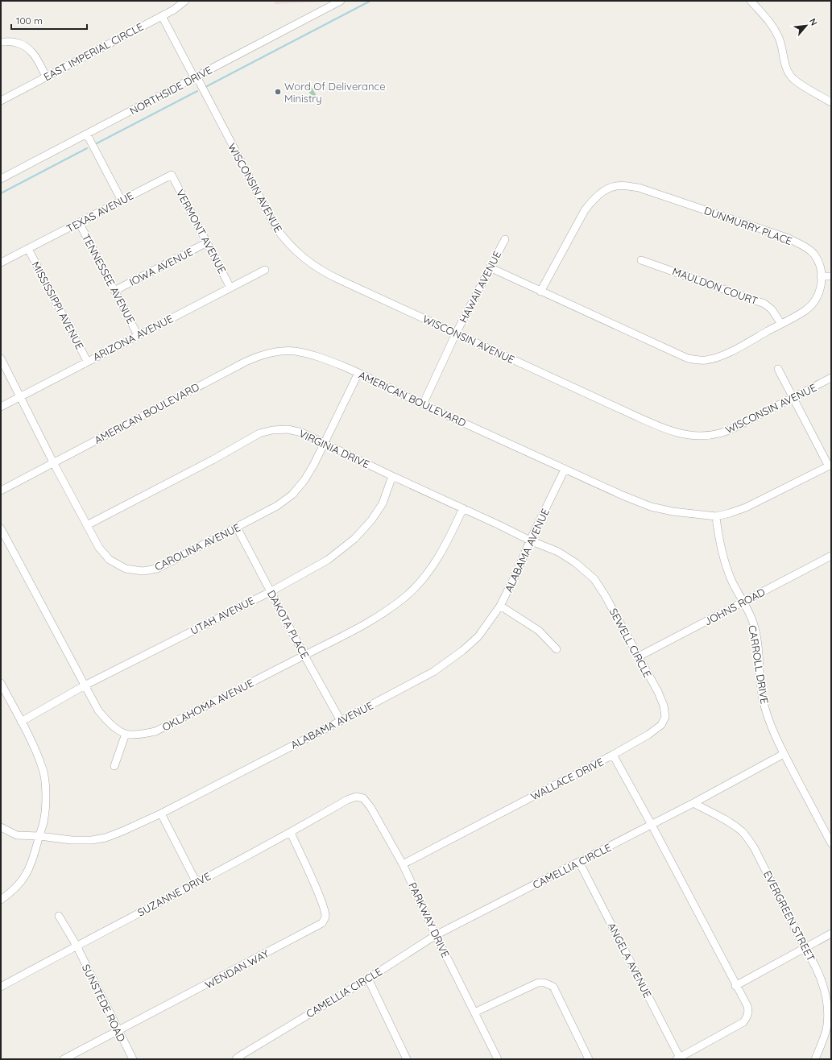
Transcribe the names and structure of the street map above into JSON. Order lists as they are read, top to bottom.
{
  "streets": {
    "street": [
      "EAST IMPERIAL CIRCLE",
      "NORTHSIDE DRIVE",
      "WISCONSIN AVENUE",
      "TEXAS AVENUE",
      "DUNMURRY PLACE",
      "VERMONT AVENUE",
      "IOWA AVENUE",
      "TENNESSEE AVENUE",
      "MAULDON COURT",
      "HAWAII AVENUE",
      "MISSISSIPPI AVENUE",
      "ARIZONA AVENUE",
      "AMERICAN BOULEVARD",
      "VIRGINIA DRIVE",
      "CAROLINA AVENUE",
      "ALABAMA AVENUE",
      "JOHNS ROAD",
      "UTAH AVENUE",
      "DAKOTA PLACE",
      "SEWELL CIRCLE",
      "CARROLL DRIVE",
      "OKLAHOMA AVENUE",
      "WALLACE DRIVE",
      "CAMELLIA CIRCLE",
      "SUZANNE DRIVE",
      "EVERGREEN STREET",
      "PARKWAY DRIVE",
      "ANGELA AVENUE",
      "WENDAN WAY",
      "SUNSTEDE ROAD"
    ]
  },
  "crossings": [
    ["EAST IMPERIAL CIRCLE", "WISCONSIN AVENUE"],
    ["NORTHSIDE DRIVE", "WISCONSIN AVENUE"],
    ["WISCONSIN AVENUE", "HAWAII AVENUE"],
    ["TEXAS AVENUE", "VERMONT AVENUE"],
    ["TEXAS AVENUE", "TENNESSEE AVENUE"],
    ["TEXAS AVENUE", "MISSISSIPPI AVENUE"],
    ["DUNMURRY PLACE", "MAULDON COURT"],
    ["DUNMURRY PLACE", "HAWAII AVENUE"],
    ["VERMONT AVENUE", "IOWA AVENUE"],
    ["VERMONT AVENUE", "ARIZONA AVENUE"],
    ["IOWA AVENUE", "TENNESSEE AVENUE"],
    ["TENNESSEE AVENUE", "ARIZONA AVENUE"],
    ["HAWAII AVENUE", "AMERICAN BOULEVARD"],
    ["MISSISSIPPI AVENUE", "ARIZONA AVENUE"],
    ["ARIZONA AVENUE", "CAROLINA AVENUE"],
    ["AMERICAN BOULEVARD", "CAROLINA AVENUE"],
    ["AMERICAN BOULEVARD", "ALABAMA AVENUE"],
    ["AMERICAN BOULEVARD", "CARROLL DRIVE"],
    ["VIRGINIA DRIVE", "CAROLINA AVENUE"],
    ["VIRGINIA DRIVE", "ALABAMA AVENUE"],
    ["VIRGINIA DRIVE", "UTAH AVENUE"],
    ["VIRGINIA DRIVE", "SEWELL CIRCLE"],
    ["VIRGINIA DRIVE", "OKLAHOMA AVENUE"],
    ["CAROLINA AVENUE", "DAKOTA PLACE"],
    ["ALABAMA AVENUE", "DAKOTA PLACE"],
    ["ALABAMA AVENUE", "SEWELL CIRCLE"],
    ["JOHNS ROAD", "SEWELL CIRCLE"],
    ["JOHNS ROAD", "CARROLL DRIVE"],
    ["UTAH AVENUE", "DAKOTA PLACE"],
    ["DAKOTA PLACE", "OKLAHOMA AVENUE"],
    ["SEWELL CIRCLE", "WALLACE DRIVE"],
    ["WALLACE DRIVE", "CAMELLIA CIRCLE"],
    ["WALLACE DRIVE", "PARKWAY DRIVE"],
    ["CAMELLIA CIRCLE", "PARKWAY DRIVE"],
    ["CAMELLIA CIRCLE", "ANGELA AVENUE"],
    ["SUZANNE DRIVE", "PARKWAY DRIVE"],
    ["SUZANNE DRIVE", "WENDAN WAY"],
    ["SUZANNE DRIVE", "SUNSTEDE ROAD"],
    ["WENDAN WAY", "SUNSTEDE ROAD"]
  ],
  "places": ["Word Of Deliverance Ministry"],
  "scale_bar": "100 m",
  "north": "top right"
}
